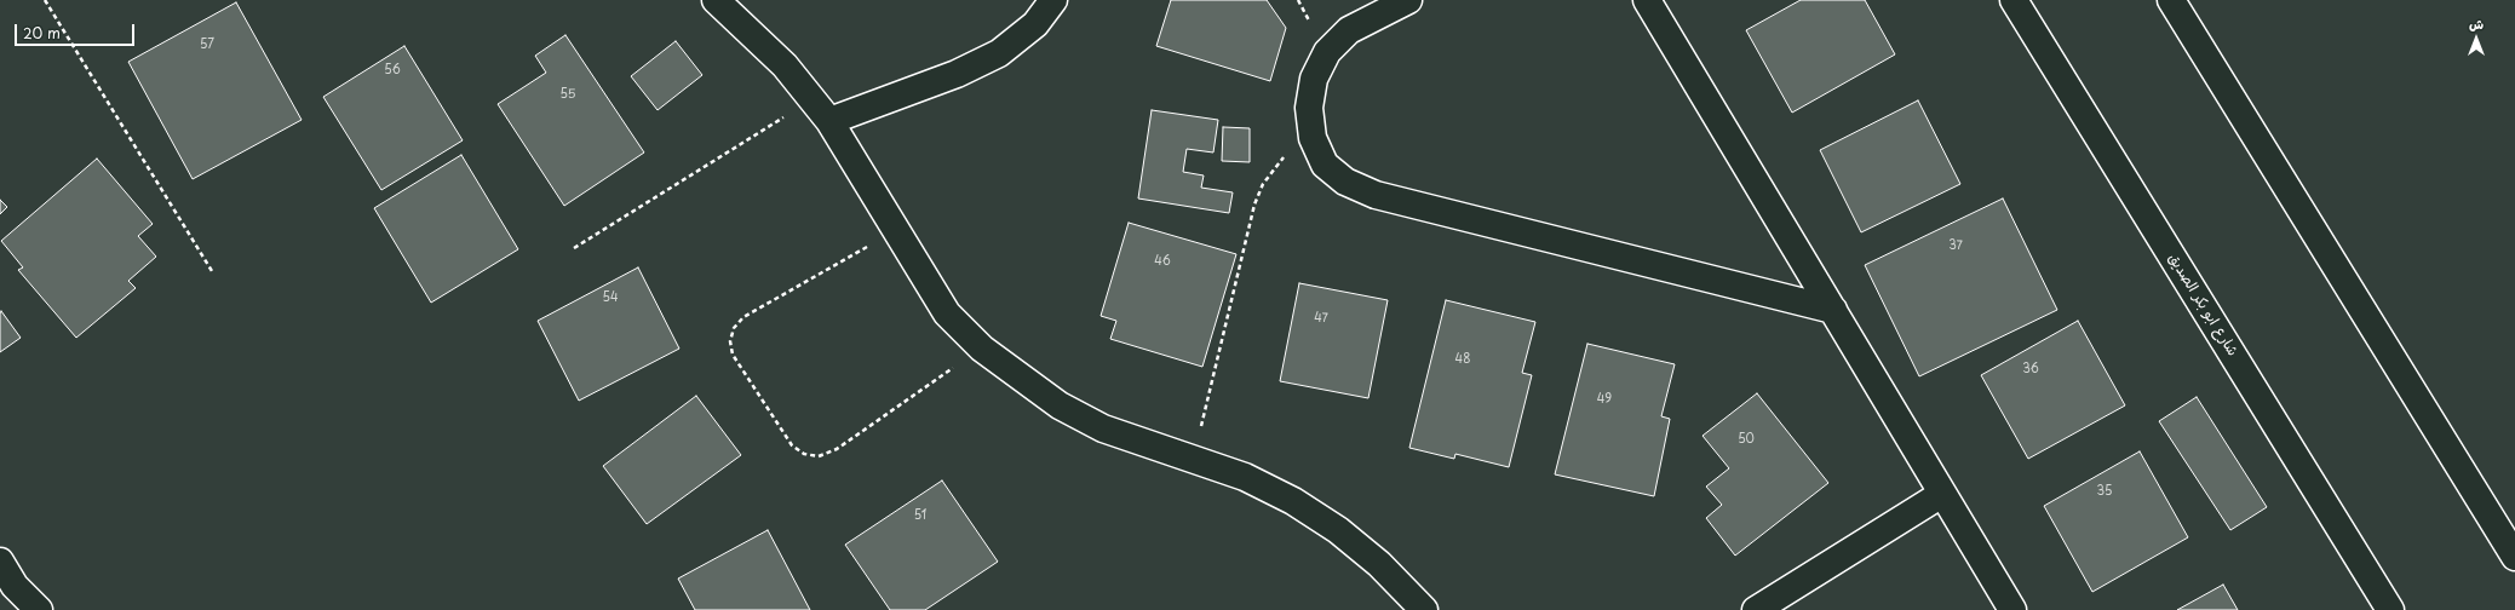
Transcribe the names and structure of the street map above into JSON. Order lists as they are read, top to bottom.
{
  "streets": {
    "street": ["شارع ابو بكر الصديق"]
  },
  "house_numbers": [
    "57",
    "56",
    "55",
    "37",
    "46",
    "54",
    "47",
    "48",
    "36",
    "49",
    "50",
    "35",
    "51"
  ],
  "scale_bar": "20 m",
  "north": "top"
}
